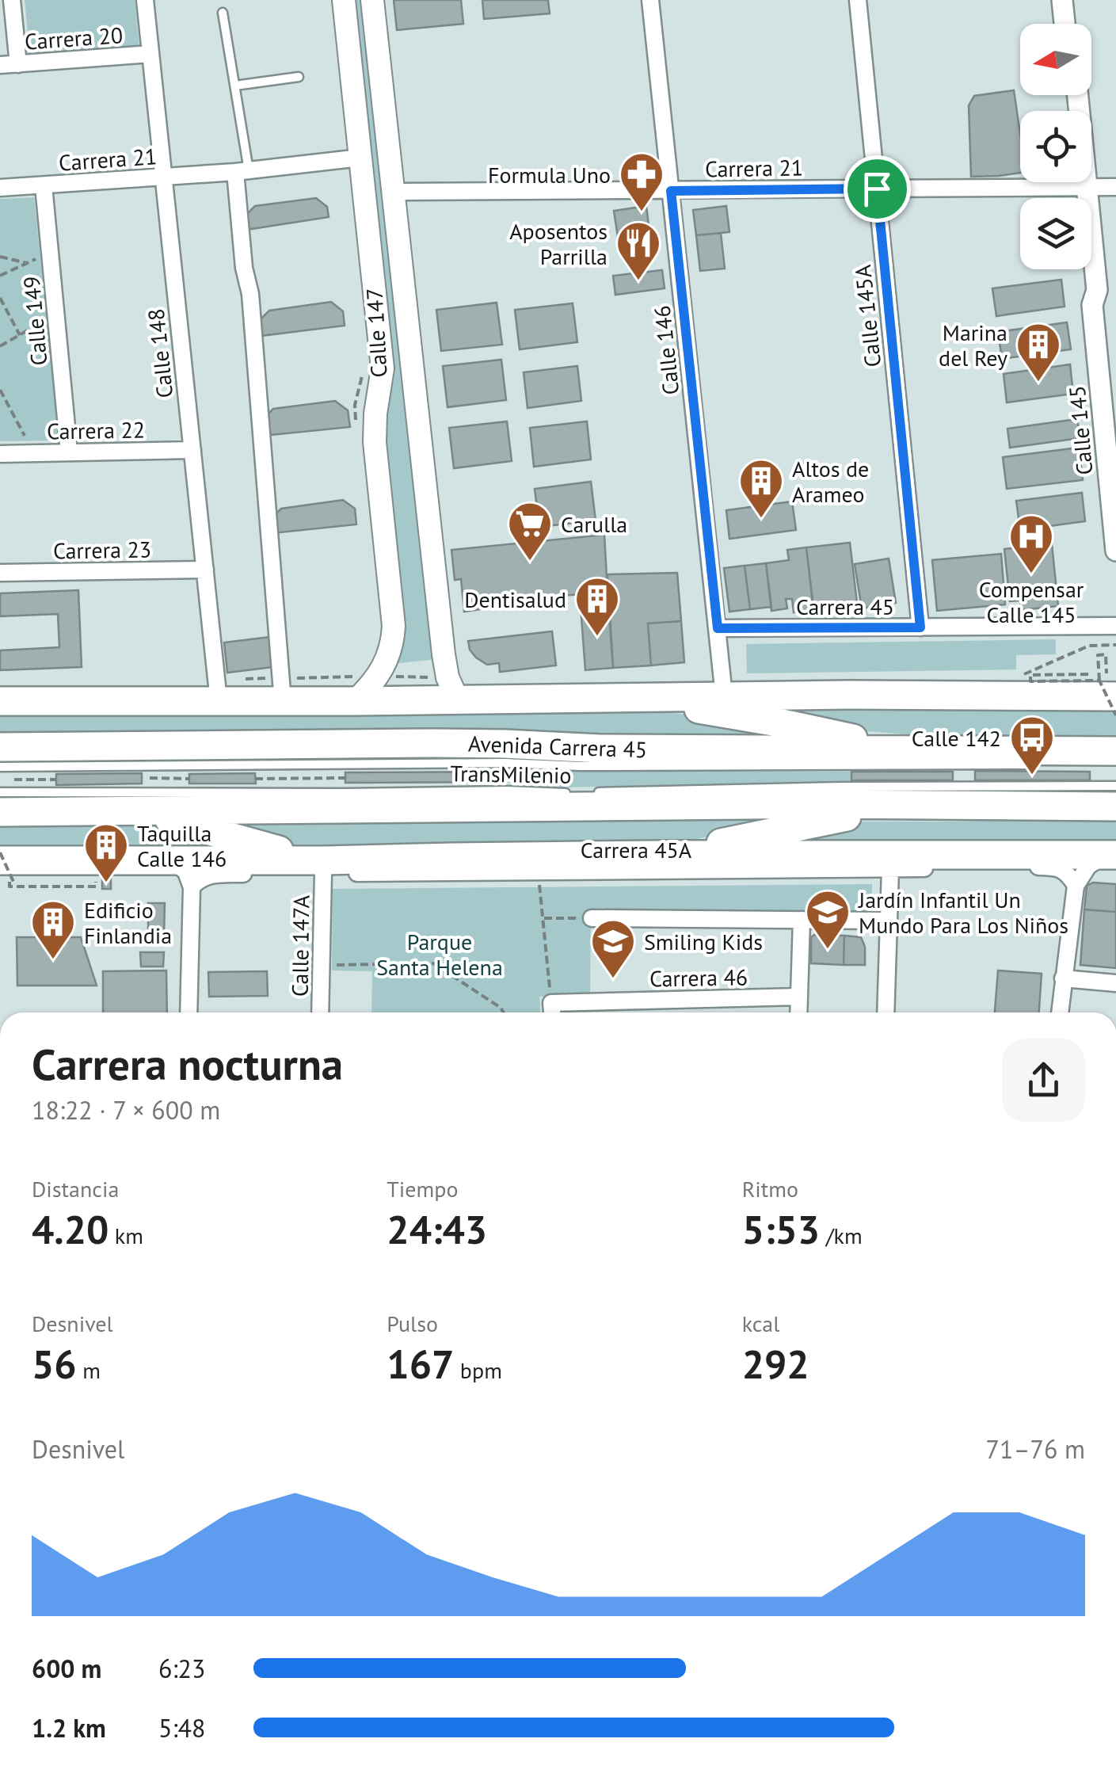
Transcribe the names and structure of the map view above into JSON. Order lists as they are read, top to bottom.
{
  "streets": {
    "highway": ["Avenida Carrera 45"],
    "main road": ["Calle 147"],
    "street": [
      "Carrera 20",
      "Carrera 21",
      "Calle 145A",
      "Calle 149",
      "Calle 146",
      "Calle 148",
      "Carrera 22",
      "Calle 145",
      "Carrera 23",
      "Carrera 45",
      "Carrera 45A",
      "Calle 147A",
      "Carrera 46"
    ],
    "lane": ["TransMilenio"]
  },
  "crossings": [
    ["Carrera 20", "Calle 148"],
    ["Carrera 21", "Calle 145A"],
    ["Carrera 21", "Calle 149"],
    ["Carrera 21", "Calle 147"],
    ["Carrera 21", "Calle 146"],
    ["Carrera 21", "Calle 148"],
    ["Calle 145A", "Carrera 45"],
    ["Calle 149", "Carrera 22"],
    ["Calle 147", "Avenida Carrera 45"],
    ["Calle 146", "Carrera 45"],
    ["Calle 146", "Avenida Carrera 45"],
    ["Calle 148", "Carrera 22"],
    ["Calle 148", "Carrera 23"],
    ["Calle 148", "Avenida Carrera 45"],
    ["Carrera 45A", "Calle 147A"]
  ],
  "parks": ["Parque Santa Helena"],
  "places": {
    "pharmacy": ["Formula Uno"],
    "restaurant": ["Aposentos Parrilla"],
    "building": [
      "Marina del Rey",
      "Altos de Arameo",
      "Dentisalud",
      "Taquilla Calle 146",
      "Edificio Finlandia"
    ],
    "supermarket": ["Carulla"],
    "hospital": ["Compensar Calle 145"],
    "bus stop": ["Calle 142"],
    "school or university": ["Jardín Infantil Un Mundo Para Los Niños", "Smiling Kids"]
  },
  "north": "left",
  "page": {
    "heading": ["Carrera nocturna", "18:22 · 7 × 600 m"],
    "stats": [
      ["Distancia", "4.20 km"],
      ["Tiempo", "24:43"],
      ["Ritmo", "5:53 /km"],
      ["Desnivel", "56 m"],
      ["Pulso", "167 bpm"],
      ["kcal", "292"]
    ],
    "chart": ["Desnivel", "71–76 m"],
    "list": [
      {
        "name": "600 m",
        "note": "6:23"
      },
      {
        "name": "1.2 km",
        "note": "5:48"
      }
    ]
  }
}
